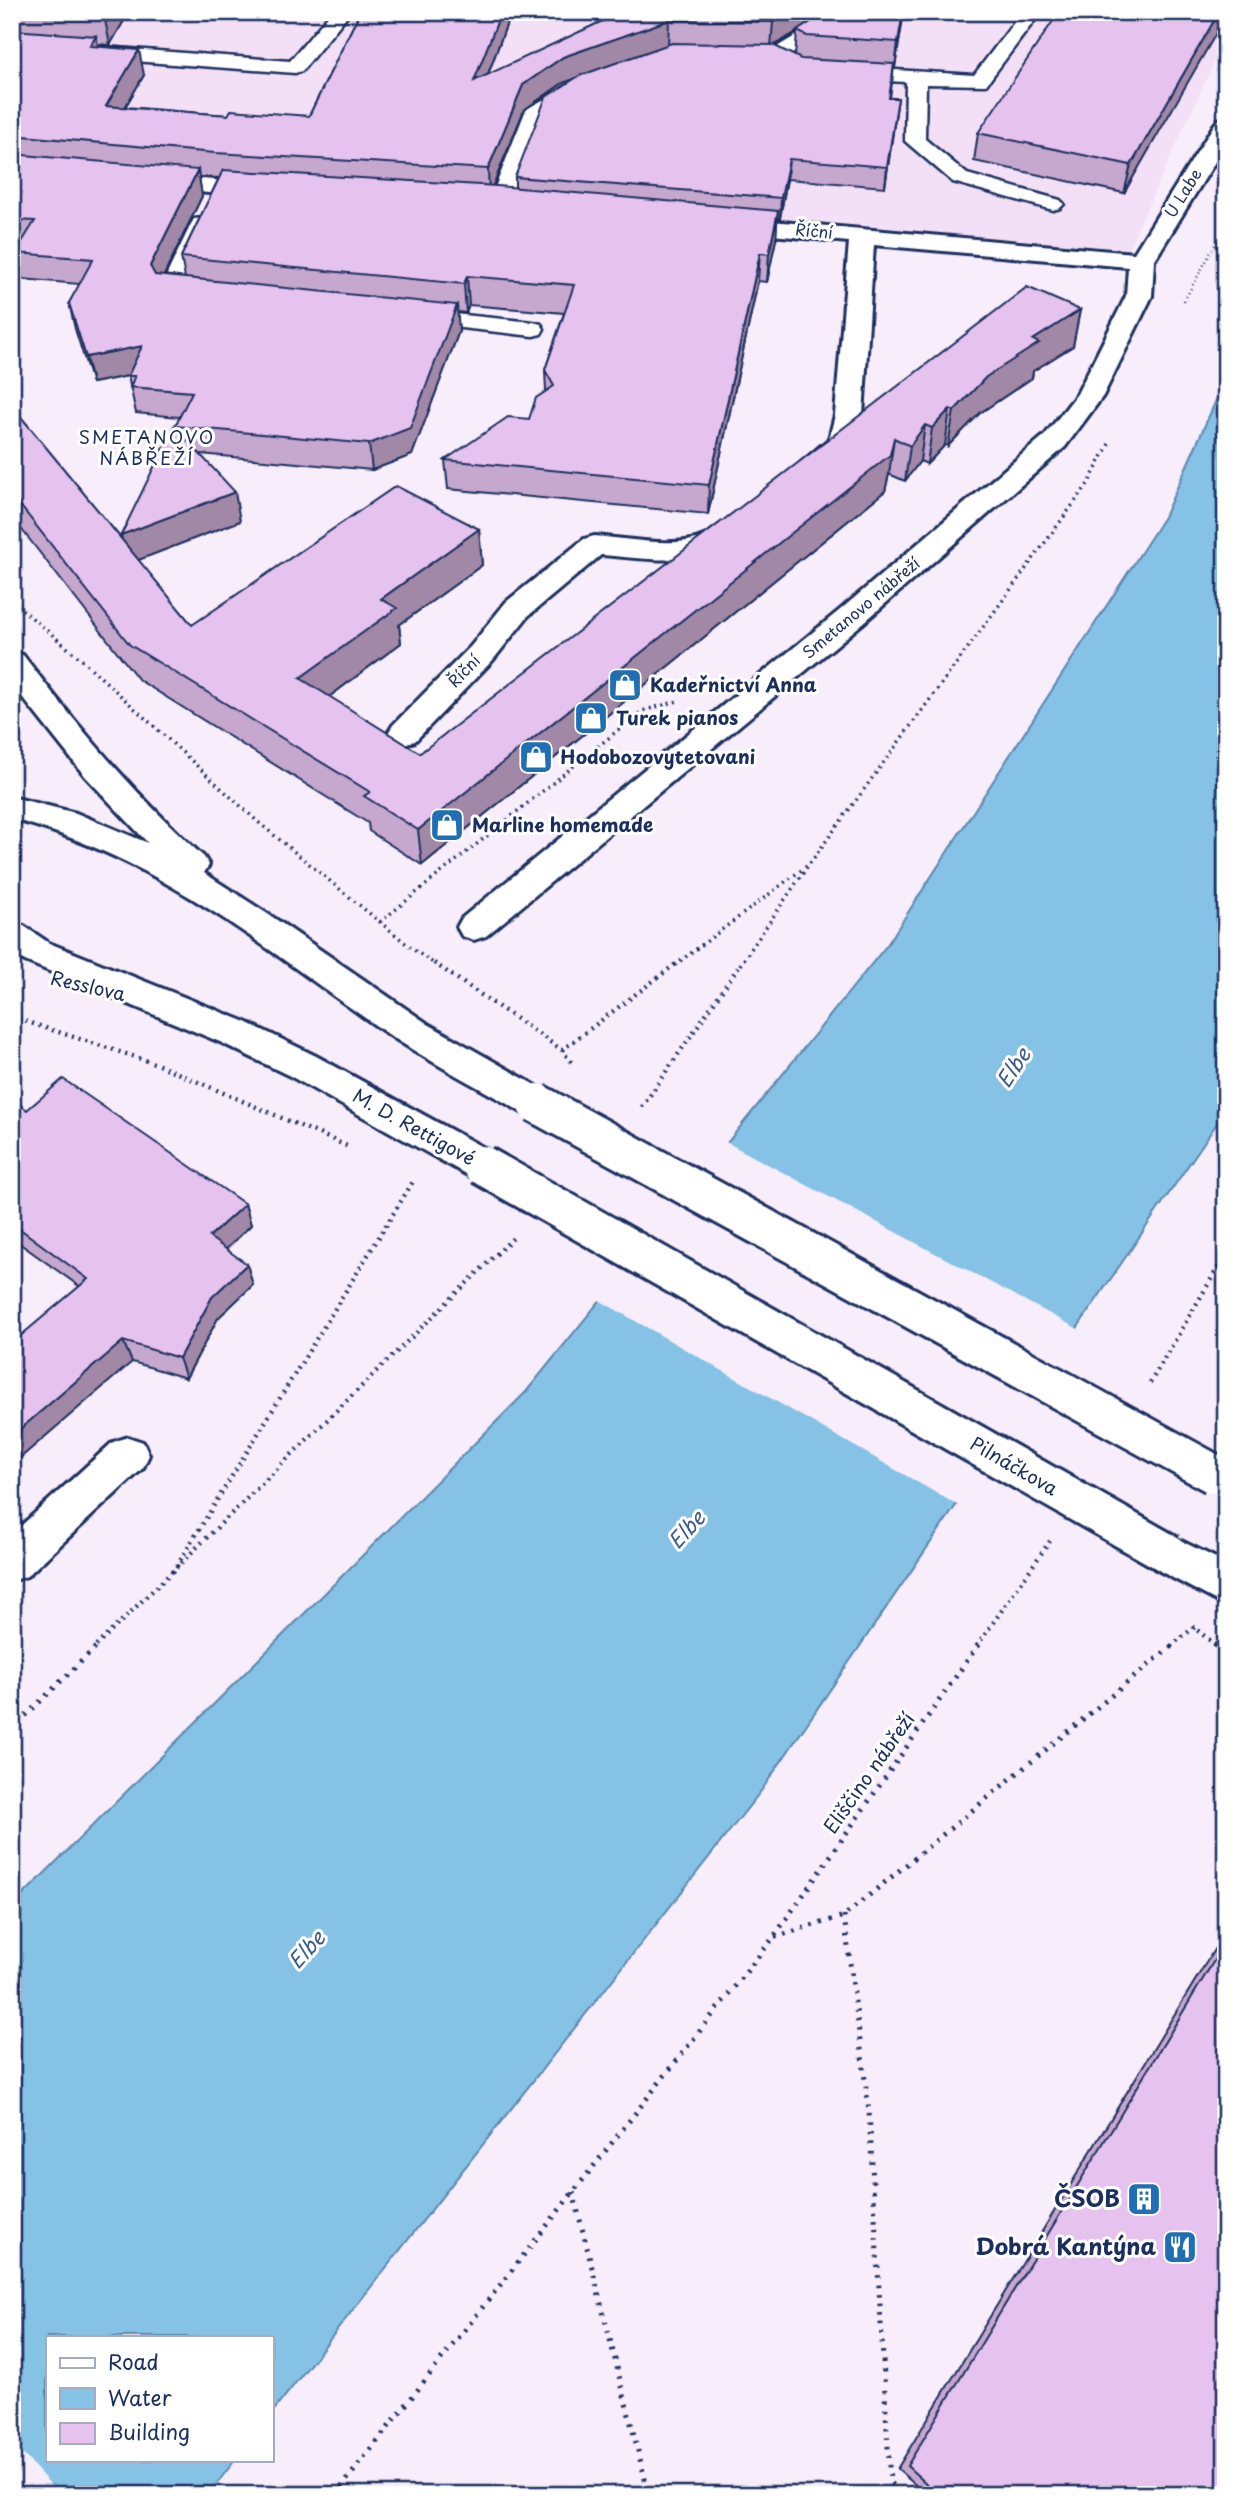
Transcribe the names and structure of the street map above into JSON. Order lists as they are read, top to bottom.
{
  "streets": {
    "street": [
      "U Labe",
      "Říční",
      "Smetanovo nábřeží",
      "Resslova",
      "M. D. Rettigové",
      "Pilnáčkova"
    ],
    "path": ["Eliščino nábřeží"]
  },
  "crossings": [
    ["U Labe", "Říční"],
    ["U Labe", "Smetanovo nábřeží"],
    ["Říční", "Smetanovo nábřeží"],
    ["Resslova", "M. D. Rettigové"],
    ["M. D. Rettigové", "Pilnáčkova"]
  ],
  "districts": ["SMETANOVO NÁBŘEŽÍ"],
  "water": ["Elbe"],
  "places": {
    "shop": [
      "Kadeřnictví Anna",
      "Turek pianos",
      "Hodobozovytetovani",
      "Marline homemade"
    ],
    "building": ["ČSOB"],
    "restaurant": ["Dobrá Kantýna"]
  },
  "legend": ["Road", "Water", "Building"]
}
